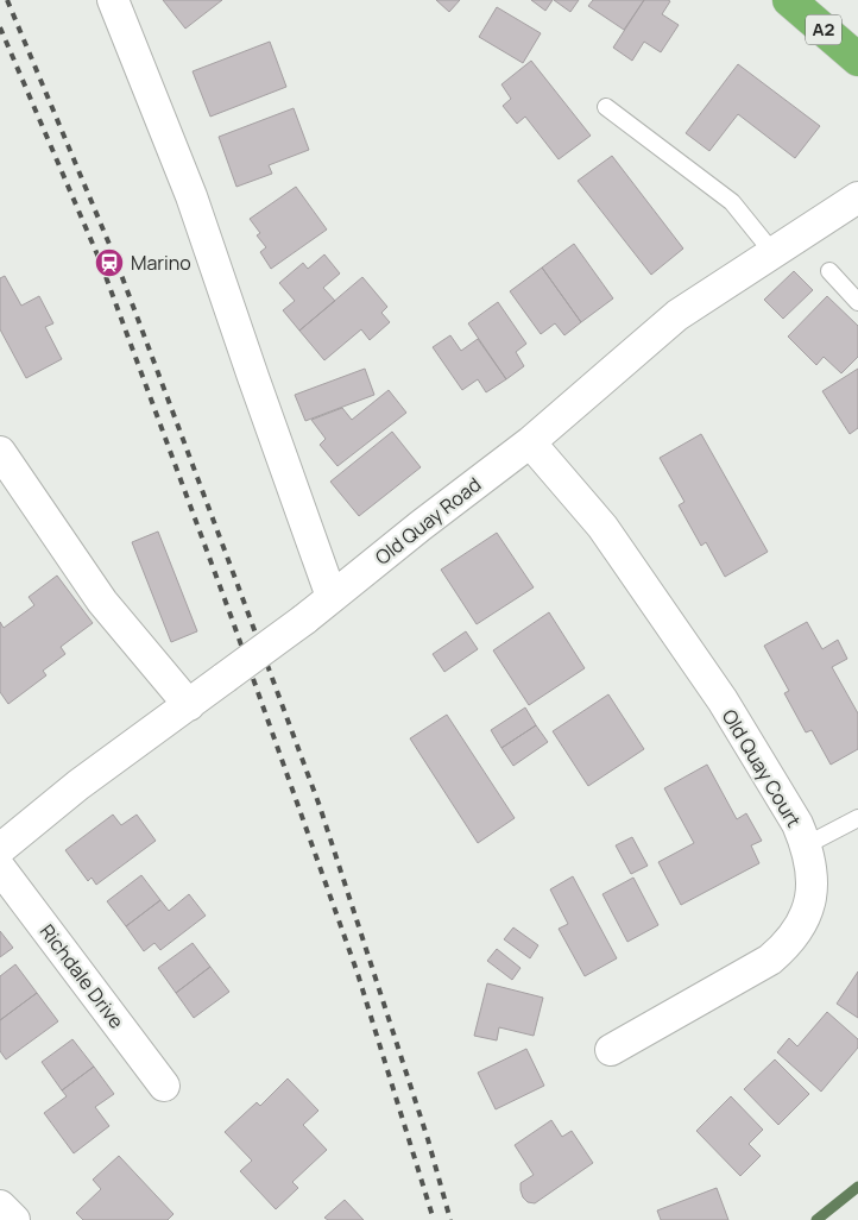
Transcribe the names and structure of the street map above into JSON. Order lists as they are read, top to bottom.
{
  "streets": {
    "highway": ["A2"],
    "street": ["Old Quay Road", "Old Quay Court", "Richdale Drive"]
  },
  "crossings": [
    ["Old Quay Road", "Old Quay Court"]
  ],
  "places": {
    "station": ["Marino"]
  }
}
